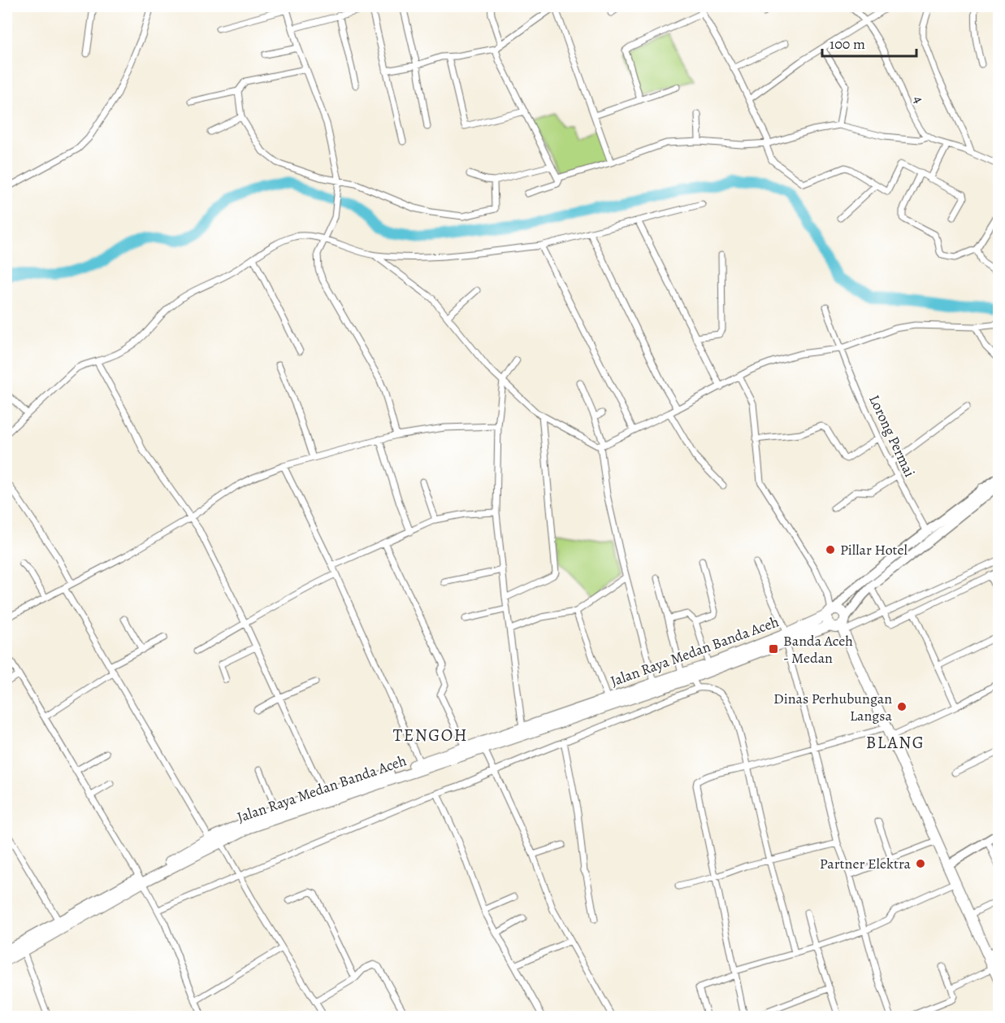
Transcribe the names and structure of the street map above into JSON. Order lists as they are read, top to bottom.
{
  "streets": {
    "highway": ["Jalan Raya Medan Banda Aceh"],
    "street": ["4", "Lorong Permai"]
  },
  "districts": ["TENGOH", "BLANG"],
  "places": {
    "other": ["Pillar Hotel", "Dinas Perhubungan Langsa", "Partner Elektra"],
    "transit": ["Banda Aceh - Medan"]
  },
  "scale_bar": "100 m"
}
